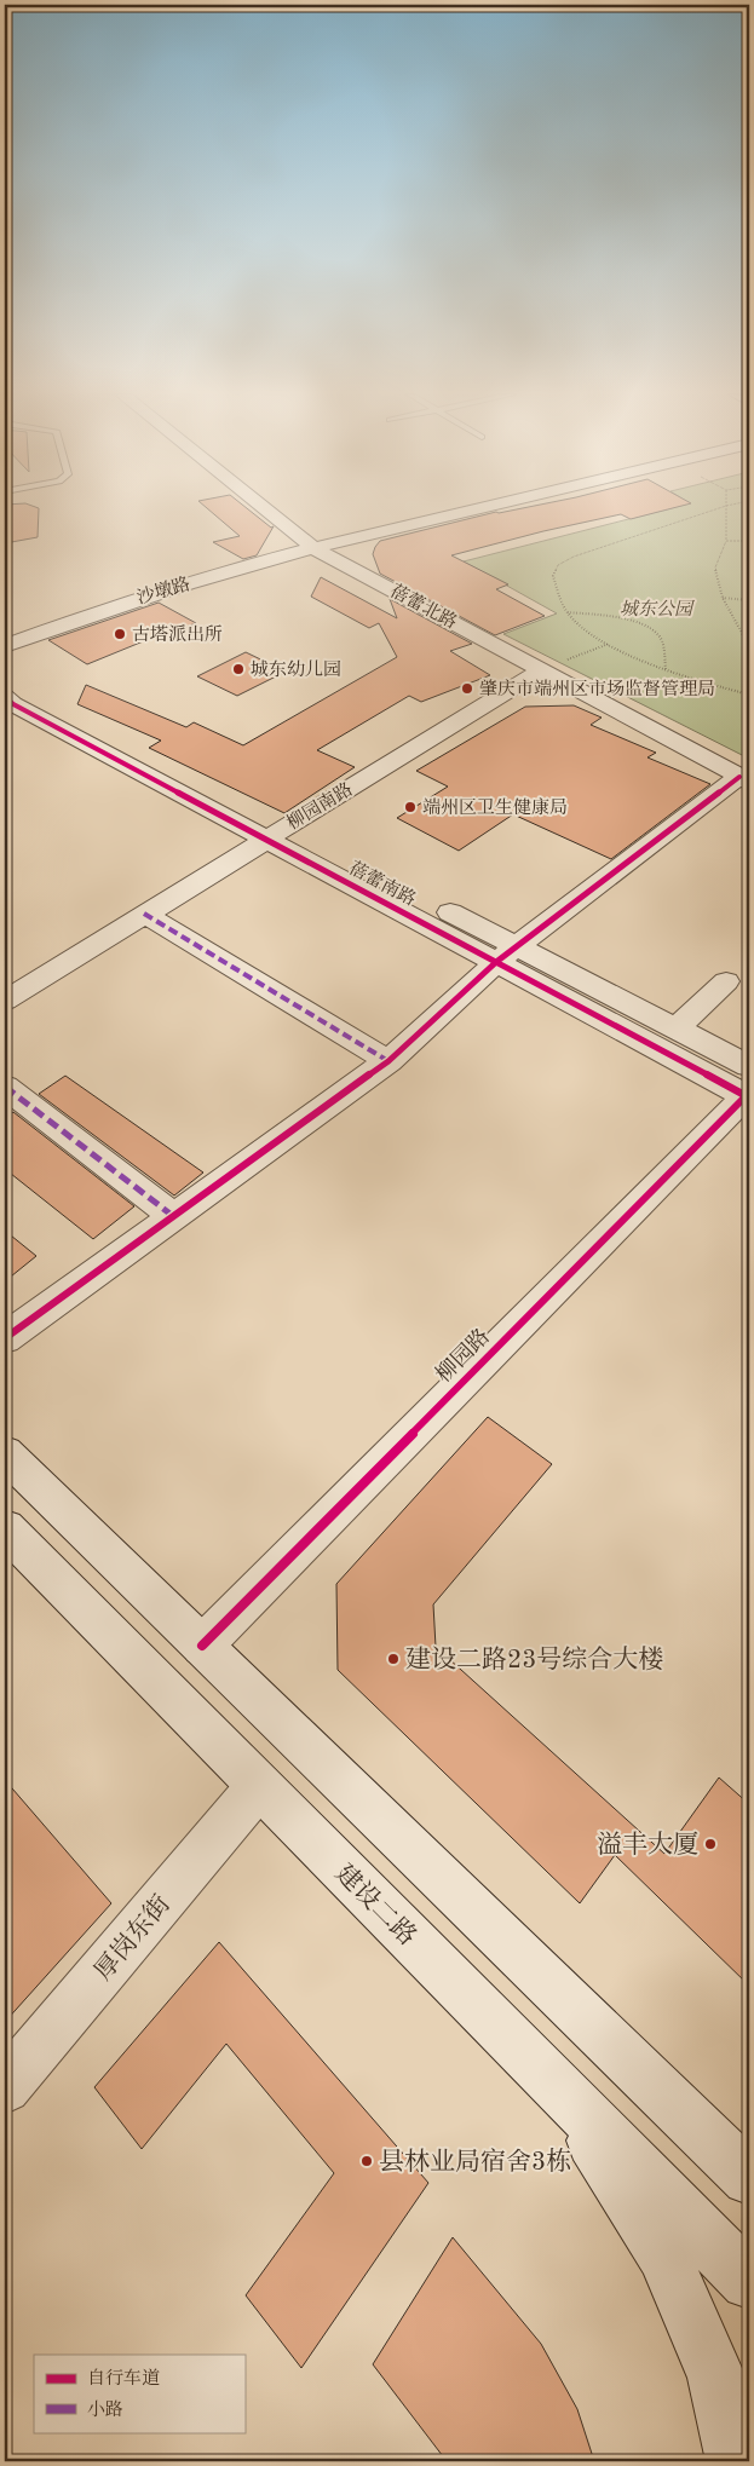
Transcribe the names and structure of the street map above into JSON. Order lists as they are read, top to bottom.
{
  "streets": {
    "street": [
      "沙墩路",
      "蓓蕾北路",
      "柳园南路",
      "蓓蕾南路",
      "柳园路",
      "建设二路",
      "厚岗东街"
    ]
  },
  "crossings": [
    ["沙墩路", "蓓蕾北路"],
    ["蓓蕾北路", "柳园南路"],
    ["柳园南路", "蓓蕾南路"],
    ["蓓蕾南路", "柳园路"],
    ["建设二路", "厚岗东街"]
  ],
  "parks": ["城东公园"],
  "places": [
    "古塔派出所",
    "城东幼儿园",
    "肇庆市端州区市场监督管理局",
    "端州区卫生健康局",
    "建设二路23号综合大楼",
    "溢丰大厦",
    "县林业局宿舍3栋"
  ],
  "legend": ["自行车道", "小路"]
}
